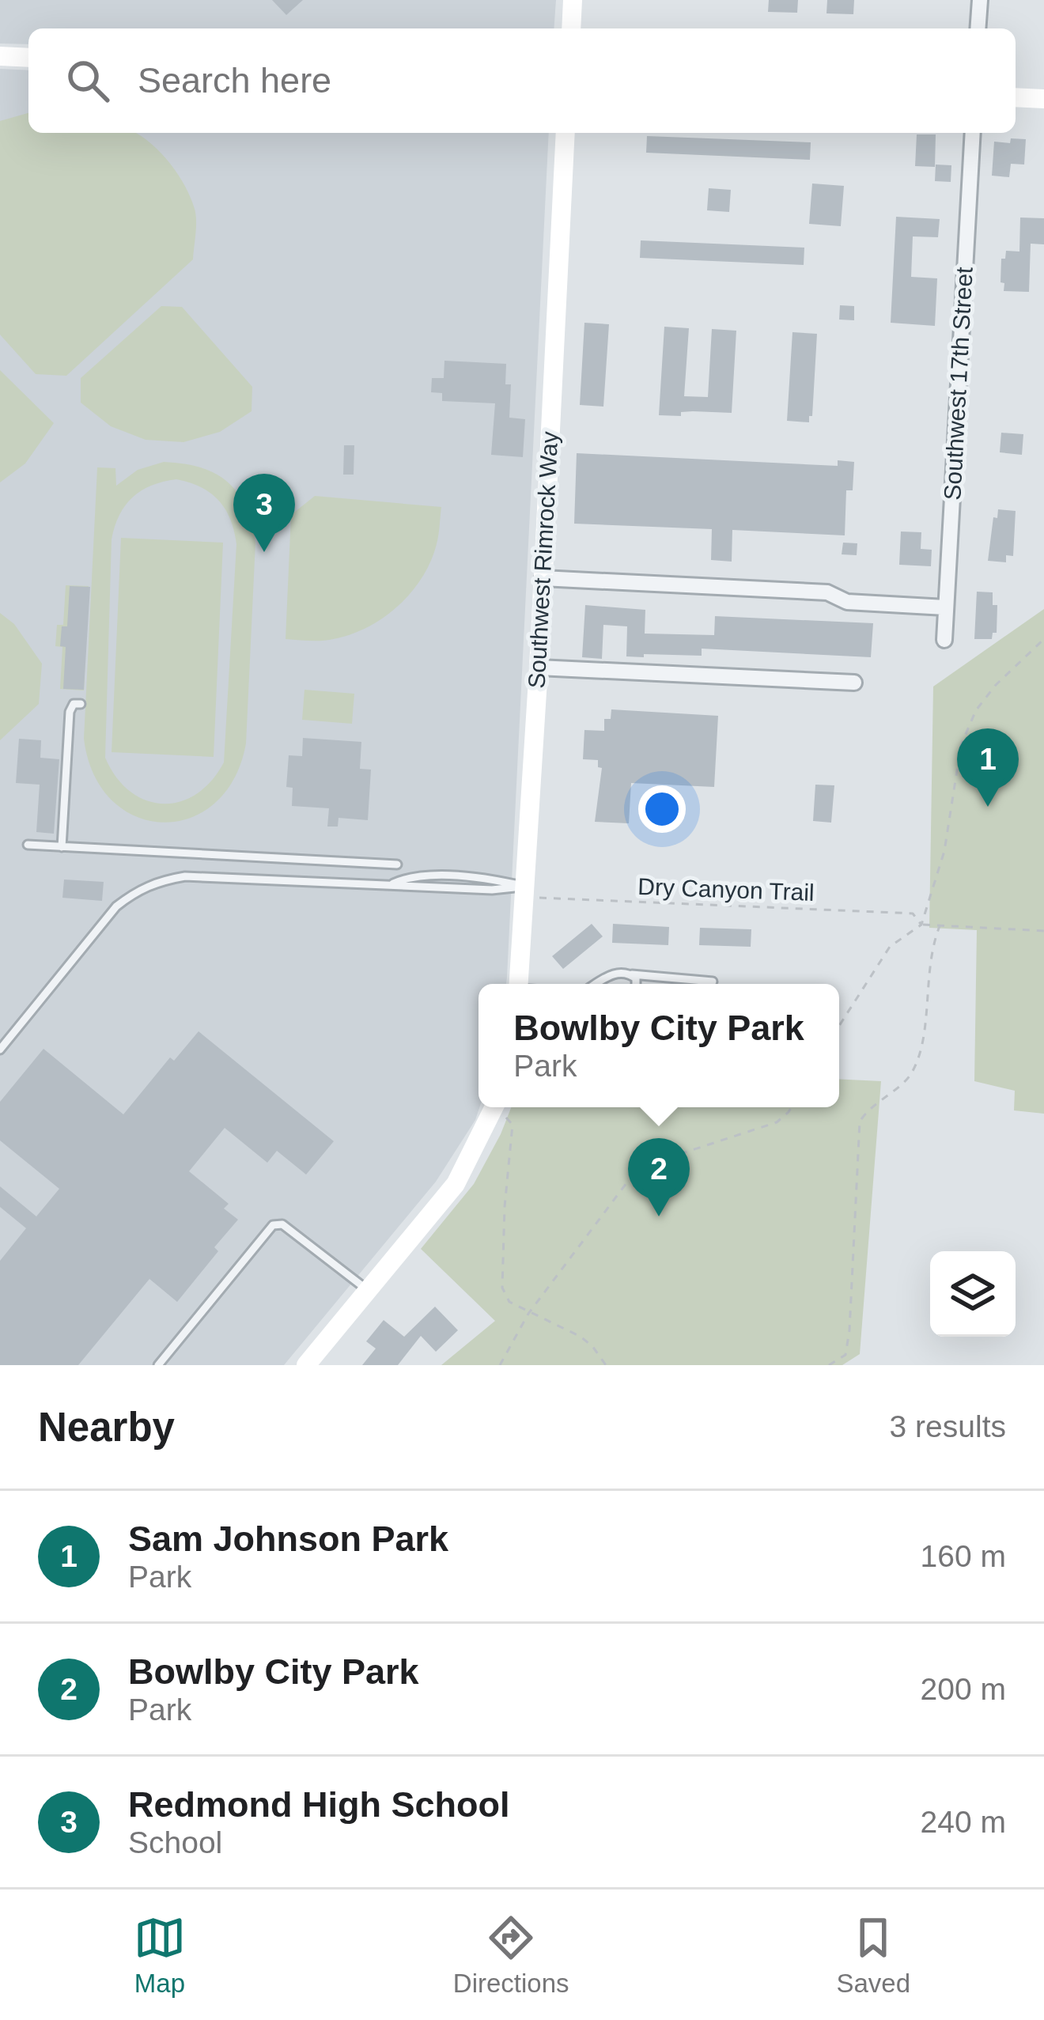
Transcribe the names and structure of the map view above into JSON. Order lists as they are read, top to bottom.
{
  "streets": {
    "main road": ["Southwest Rimrock Way"],
    "street": ["Southwest 17th Street"],
    "path": ["Dry Canyon Trail"]
  },
  "crossings": [
    ["Southwest Rimrock Way", "Dry Canyon Trail"]
  ],
  "page": {
    "search": "Search here",
    "pins": ["3", "1", "2"],
    "popup": ["Bowlby City Park", "Park"],
    "heading": ["Nearby", "3 results"],
    "list": [
      {
        "mark": "1",
        "name": "Sam Johnson Park",
        "note": "Park",
        "value": "160 m"
      },
      {
        "mark": "2",
        "name": "Bowlby City Park",
        "note": "Park",
        "value": "200 m"
      },
      {
        "mark": "3",
        "name": "Redmond High School",
        "note": "School",
        "value": "240 m"
      }
    ],
    "nav": ["Map", "Directions", "Saved"]
  }
}
